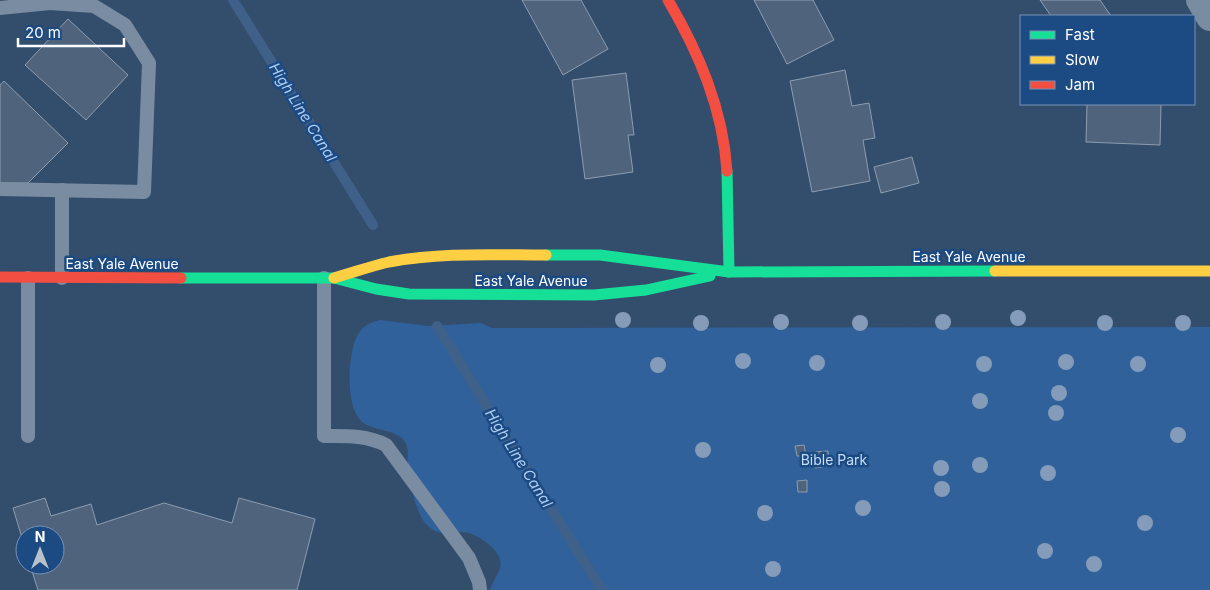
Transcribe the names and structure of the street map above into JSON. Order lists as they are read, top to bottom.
{
  "streets": {
    "main road": ["East Yale Avenue"]
  },
  "water": ["High Line Canal"],
  "parks": ["Bible Park"],
  "legend": ["Fast", "Slow", "Jam"],
  "scale_bar": "20 m",
  "north": "top"
}
